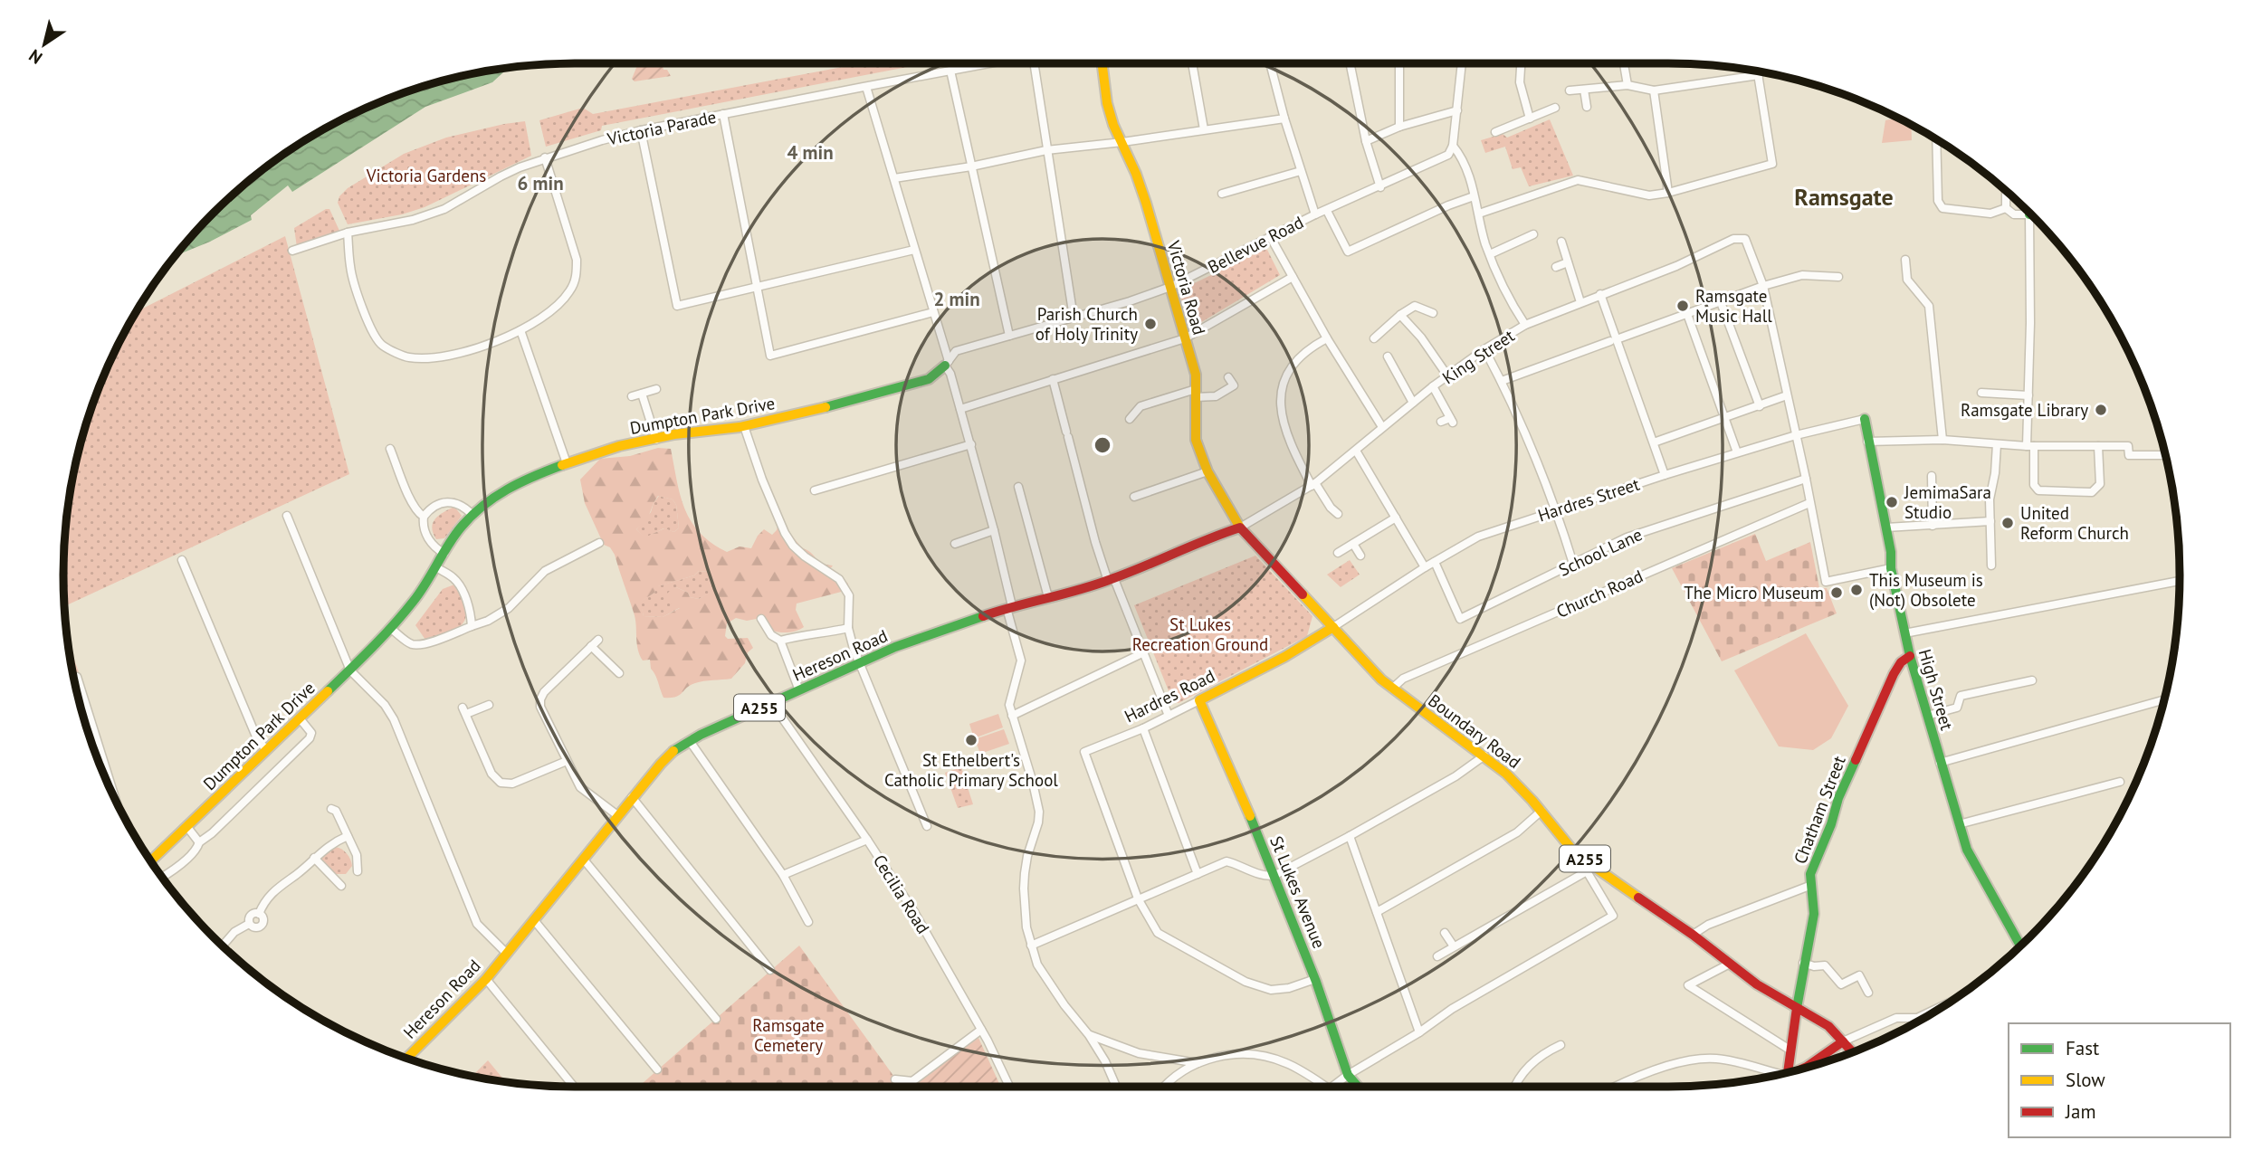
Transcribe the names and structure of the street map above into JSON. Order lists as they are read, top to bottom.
{
  "streets": {
    "street": [
      "Victoria Parade",
      "Bellevue Road",
      "Victoria Road",
      "King Street",
      "Dumpton Park Drive",
      "Hardres Street",
      "School Lane",
      "Church Road",
      "Hereson Road",
      "High Street",
      "Hardres Road",
      "A255",
      "Boundary Road",
      "Chatham Street",
      "St Lukes Avenue",
      "Cecilia Road"
    ]
  },
  "crossings": [
    ["Bellevue Road", "Victoria Road"],
    ["Bellevue Road", "Dumpton Park Drive"],
    ["Victoria Road", "King Street"],
    ["Victoria Road", "Hereson Road"],
    ["Victoria Road", "Boundary Road"],
    ["King Street", "Hereson Road"],
    ["King Street", "Boundary Road"],
    ["Hardres Street", "School Lane"],
    ["Hardres Street", "High Street"],
    ["Hardres Street", "Hardres Road"],
    ["Hardres Street", "Boundary Road"],
    ["Church Road", "Boundary Road"],
    ["Hereson Road", "Boundary Road"],
    ["Hereson Road", "Cecilia Road"],
    ["High Street", "Chatham Street"],
    ["Hardres Road", "Boundary Road"],
    ["Hardres Road", "St Lukes Avenue"],
    ["A255", "Boundary Road"],
    ["A255", "Chatham Street"],
    ["Boundary Road", "Chatham Street"]
  ],
  "districts": ["Ramsgate"],
  "parks": ["Victoria Gardens", "St Lukes Recreation Ground", "Ramsgate Cemetery"],
  "places": [
    "Ramsgate Music Hall",
    "Parish Church of Holy Trinity",
    "Ramsgate Library",
    "JemimaSara Studio",
    "United Reform Church",
    "This Museum is (Not) Obsolete",
    "The Micro Museum",
    "St Ethelbert's Catholic Primary School"
  ],
  "legend": ["Fast", "Slow", "Jam"],
  "north": "bottom left",
  "rings": ["4 min", "6 min", "2 min"]
}
